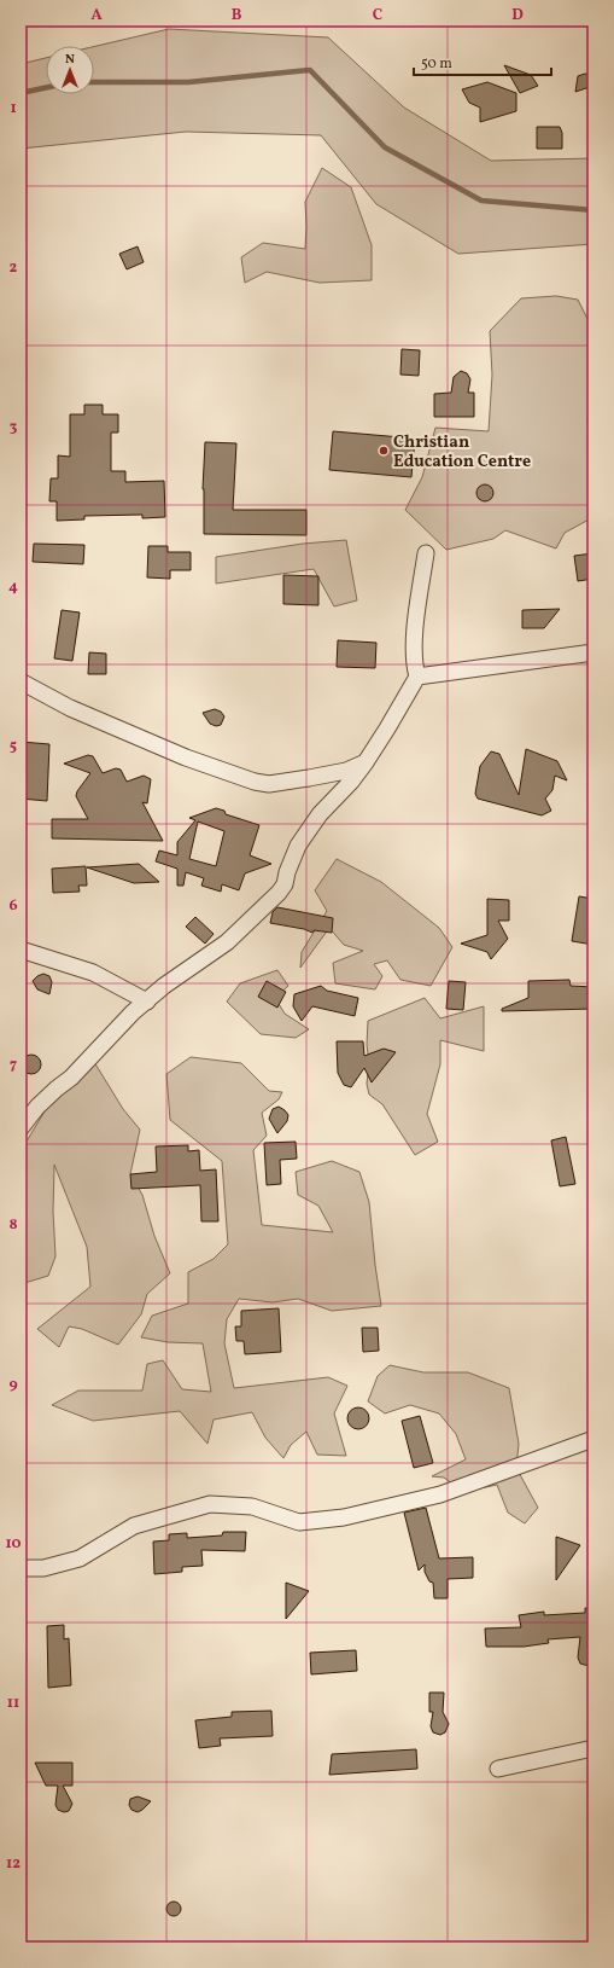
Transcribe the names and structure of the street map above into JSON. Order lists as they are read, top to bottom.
{
  "places": ["Christian Education Centre"],
  "scale_bar": "50 m",
  "north": "top",
  "grid": {
    "columns": [
      "A",
      "B",
      "C",
      "D"
    ],
    "rows": [
      "1",
      "2",
      "3",
      "4",
      "5",
      "6",
      "7",
      "8",
      "9",
      "10",
      "11",
      "12"
    ]
  }
}
